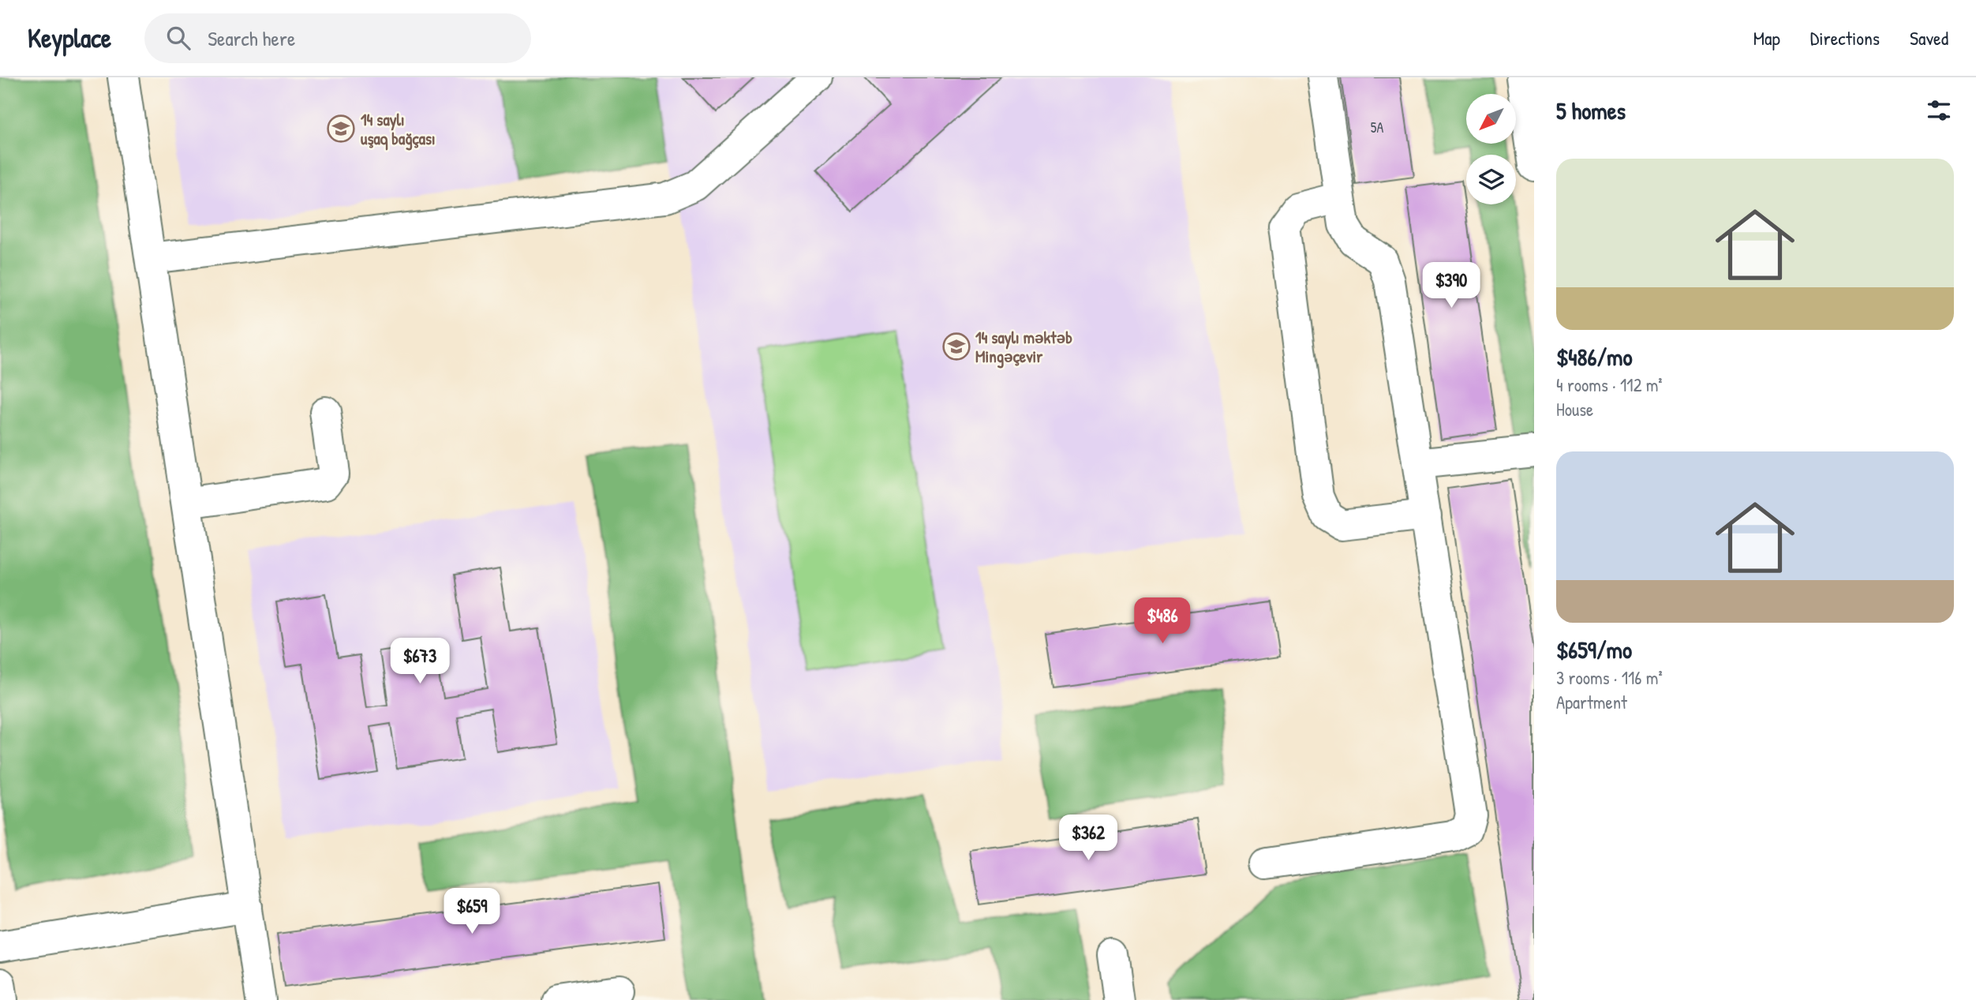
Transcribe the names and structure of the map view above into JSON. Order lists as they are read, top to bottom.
{
  "places": {
    "school or university": ["14 saylı uşaq bağçası", "14 saylı məktəb Mingəçevir"]
  },
  "house_numbers": ["5A"],
  "north": "bottom left",
  "page": {
    "header": "Keyplace",
    "search": "Search here",
    "nav": ["Map", "Directions", "Saved"],
    "heading": "5 homes",
    "list": [
      {
        "name": "$486/mo",
        "note": "4 rooms · 112 m² · House"
      },
      {
        "name": "$659/mo",
        "note": "3 rooms · 116 m² · Apartment"
      }
    ],
    "price": [
      "$390",
      "$486",
      "$673",
      "$362",
      "$659"
    ]
  }
}
